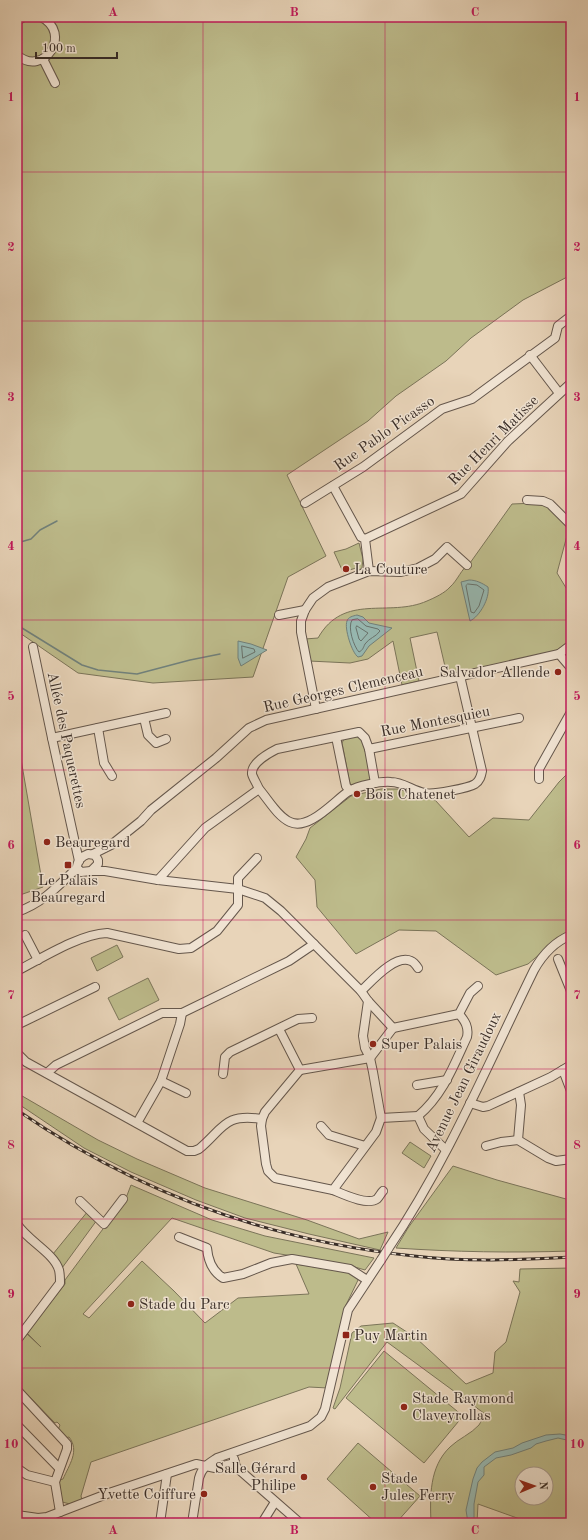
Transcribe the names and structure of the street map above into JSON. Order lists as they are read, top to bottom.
{
  "streets": {
    "street": [
      "Rue Pablo Picasso",
      "Rue Henri Matisse",
      "Rue Georges Clemenceau",
      "Rue Montesquieu",
      "Allée des Paquerettes",
      "Avenue Jean Giraudoux"
    ]
  },
  "crossings": [
    ["Rue Georges Clemenceau", "Allée des Paquerettes"]
  ],
  "places": {
    "other": [
      "La Couture",
      "Salvador Allende",
      "Bois Chatenet",
      "Beauregard",
      "Super Palais",
      "Stade du Parc",
      "Stade Raymond Claveyrollas",
      "Salle Gérard Philipe",
      "Stade Jules Ferry",
      "Yvette Coiffure"
    ],
    "transit": ["Le Palais Beauregard", "Puy Martin"]
  },
  "scale_bar": "100 m",
  "north": "right",
  "grid": {
    "columns": ["A", "B", "C"],
    "rows": [
      "1",
      "2",
      "3",
      "4",
      "5",
      "6",
      "7",
      "8",
      "9",
      "10"
    ]
  }
}
